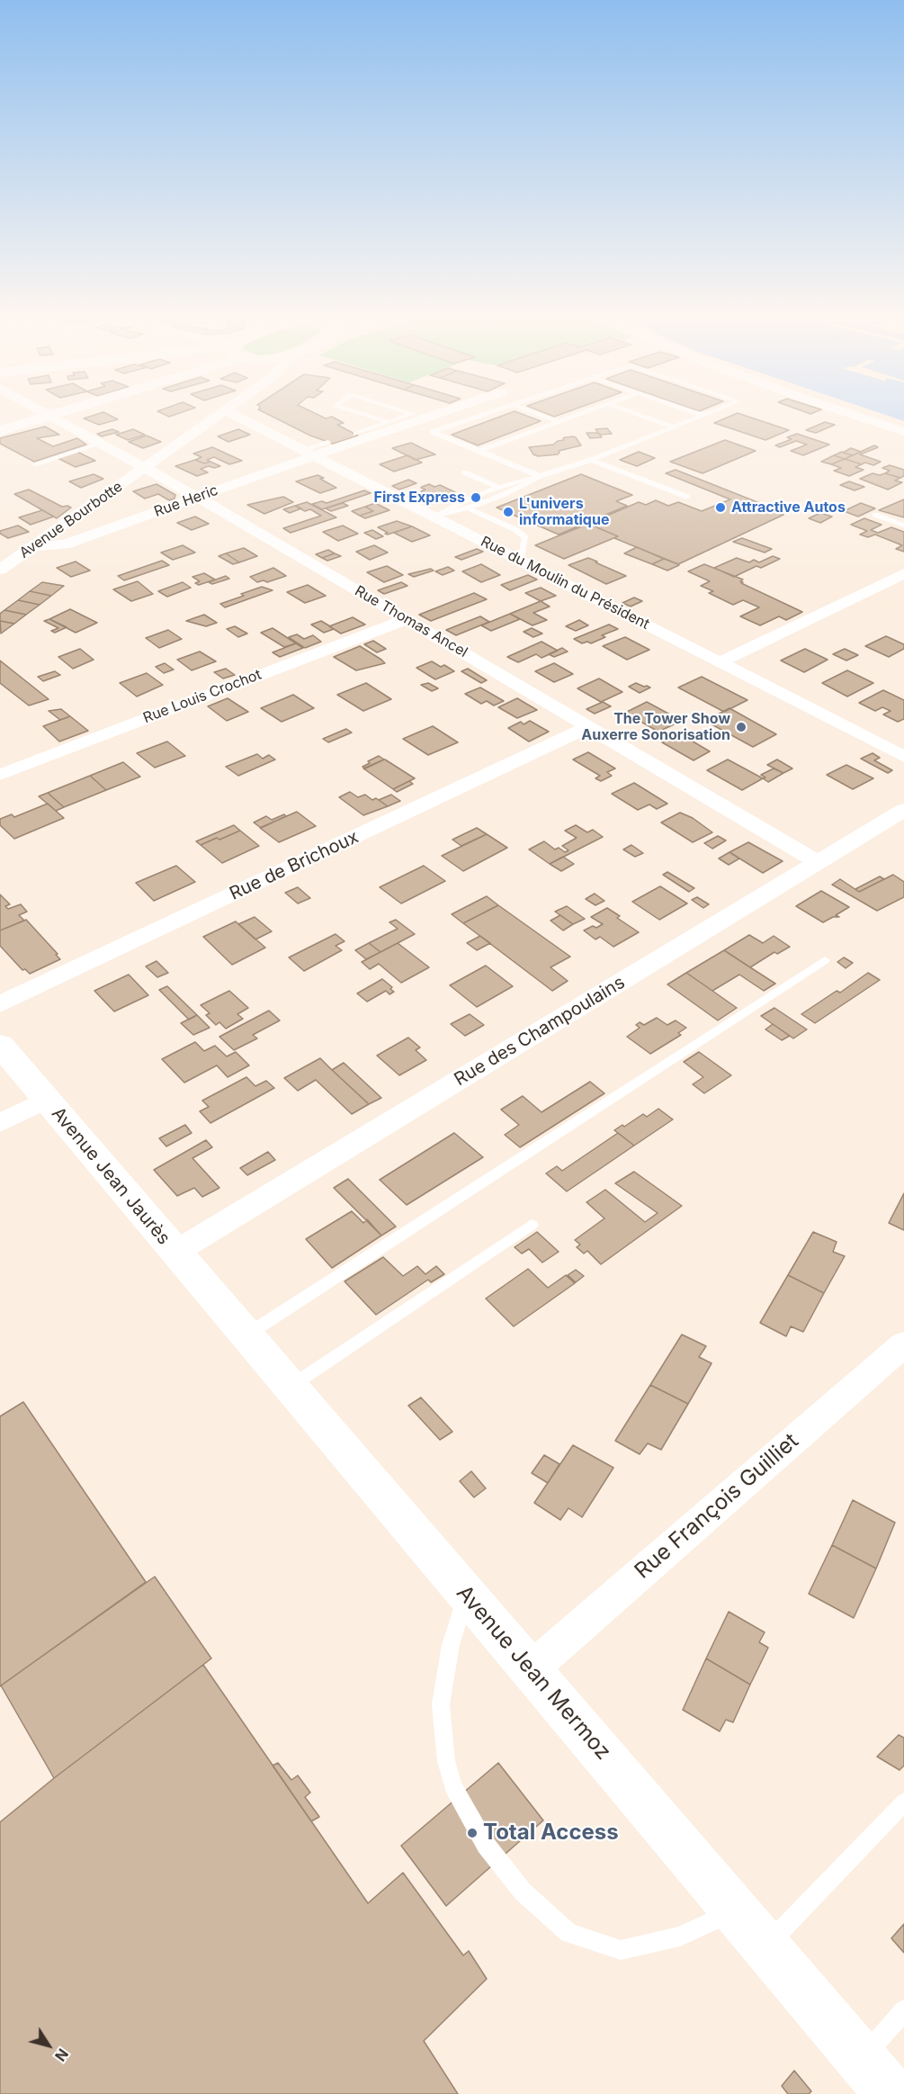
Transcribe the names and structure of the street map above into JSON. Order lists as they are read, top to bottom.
{
  "streets": {
    "main road": ["Avenue Jean Jaurès", "Avenue Jean Mermoz"],
    "street": [
      "Rue Heric",
      "Avenue Bourbotte",
      "Rue du Moulin du Président",
      "Rue Thomas Ancel",
      "Rue Louis Crochot",
      "Rue de Brichoux",
      "Rue des Champoulains",
      "Rue François Guilliet"
    ]
  },
  "crossings": [
    ["Rue Heric", "Avenue Bourbotte"],
    ["Rue Heric", "Rue du Moulin du Président"],
    ["Rue Heric", "Rue Thomas Ancel"],
    ["Avenue Bourbotte", "Rue Thomas Ancel"],
    ["Rue Thomas Ancel", "Rue Louis Crochot"],
    ["Rue Thomas Ancel", "Rue de Brichoux"],
    ["Rue Thomas Ancel", "Rue des Champoulains"],
    ["Rue des Champoulains", "Avenue Jean Jaurès"],
    ["Rue des Champoulains", "Avenue Jean Mermoz"],
    ["Avenue Jean Jaurès", "Avenue Jean Mermoz"],
    ["Rue François Guilliet", "Avenue Jean Mermoz"]
  ],
  "places": [
    "First Express",
    "Attractive Autos",
    "L'univers informatique",
    "The Tower Show Auxerre Sonorisation",
    "Total Access"
  ],
  "north": "bottom right"
}
